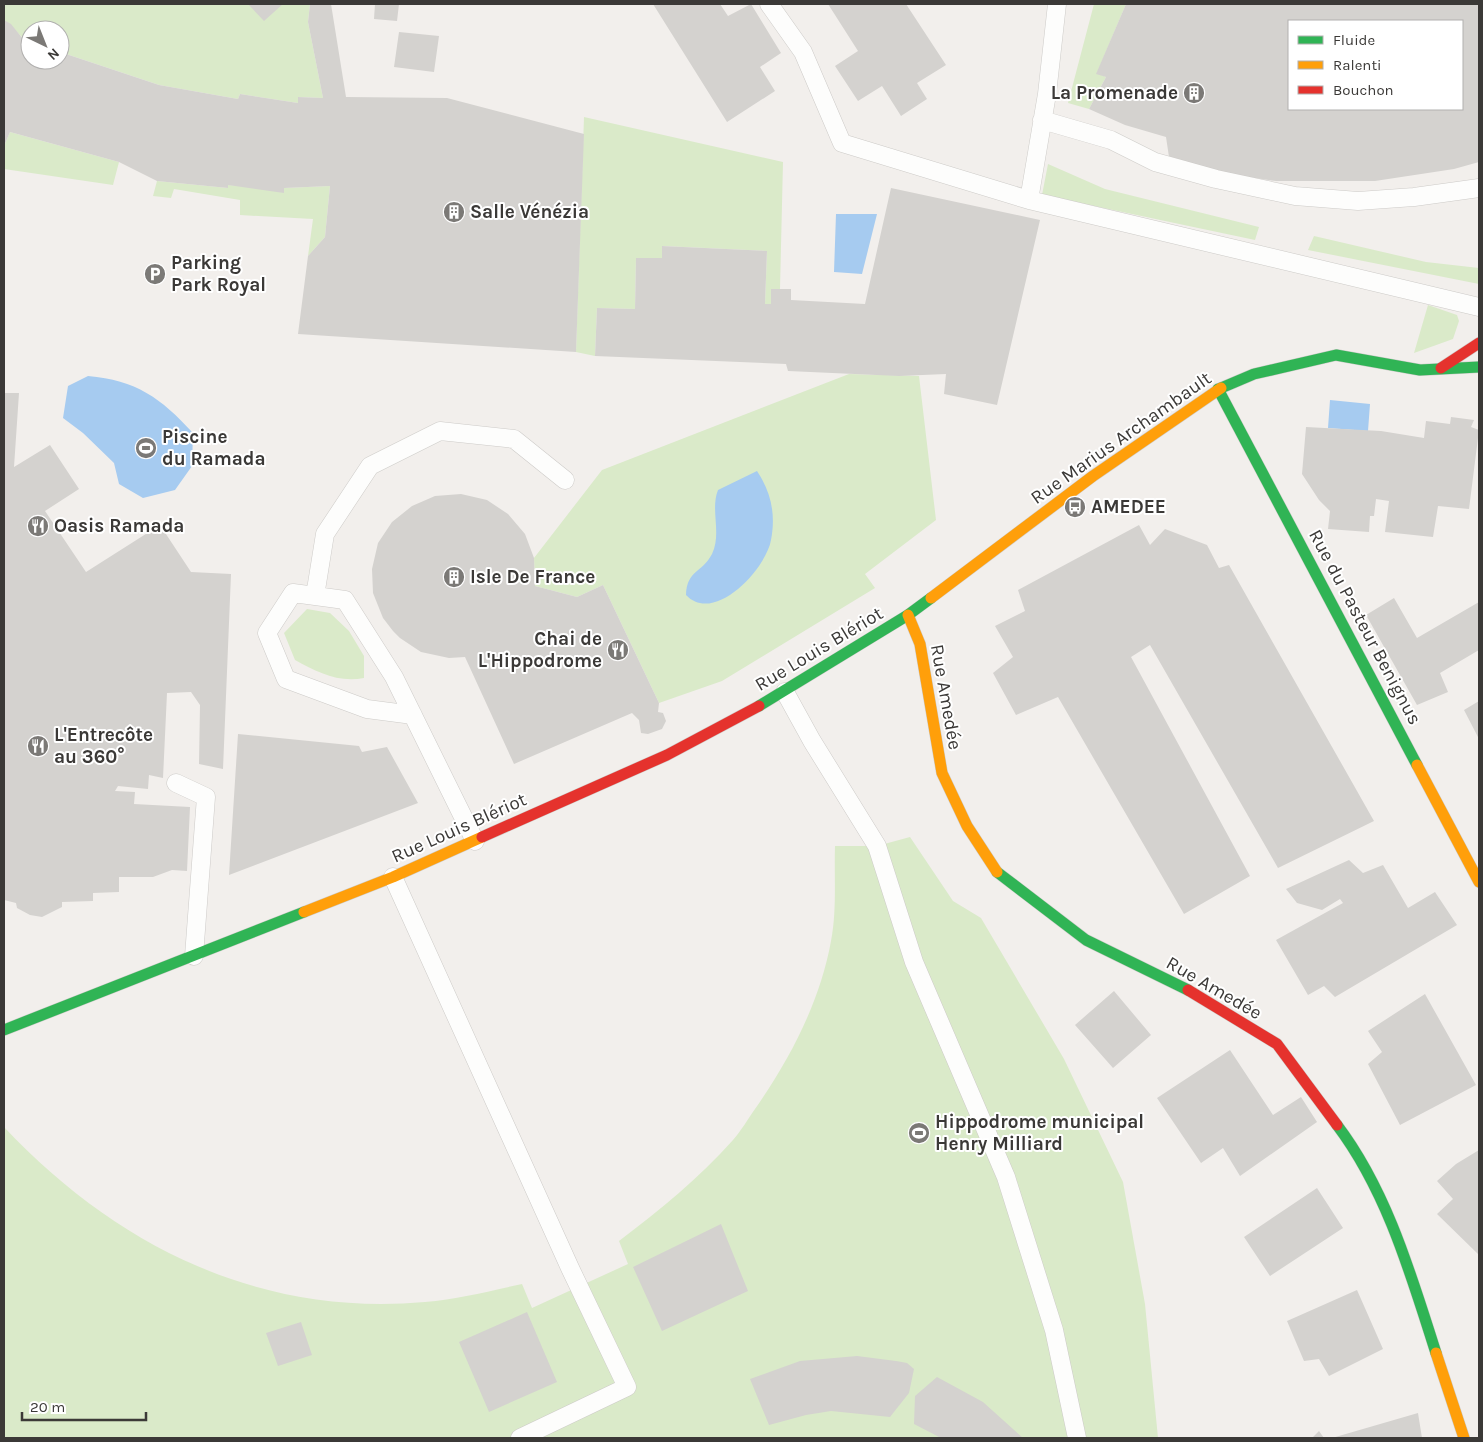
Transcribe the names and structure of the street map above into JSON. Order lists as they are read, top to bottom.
{
  "streets": {
    "street": [
      "Rue Marius Archambault",
      "Rue du Pasteur Benignus",
      "Rue Louis Blériot",
      "Rue Amedée"
    ]
  },
  "crossings": [
    ["Rue Marius Archambault", "Rue du Pasteur Benignus"],
    ["Rue Marius Archambault", "Rue Louis Blériot"],
    ["Rue Marius Archambault", "Rue Amedée"],
    ["Rue Louis Blériot", "Rue Amedée"]
  ],
  "places": {
    "building": ["La Promenade", "Salle Vénézia", "Isle De France"],
    "parking": ["Parking Park Royal"],
    "sports": ["Piscine du Ramada", "Hippodrome municipal Henry Milliard"],
    "bus stop": ["AMEDEE"],
    "restaurant": ["Oasis Ramada", "Chai de L'Hippodrome", "L'Entrecôte au 360°"]
  },
  "legend": ["Fluide", "Ralenti", "Bouchon"],
  "scale_bar": "20 m",
  "north": "bottom right"
}
